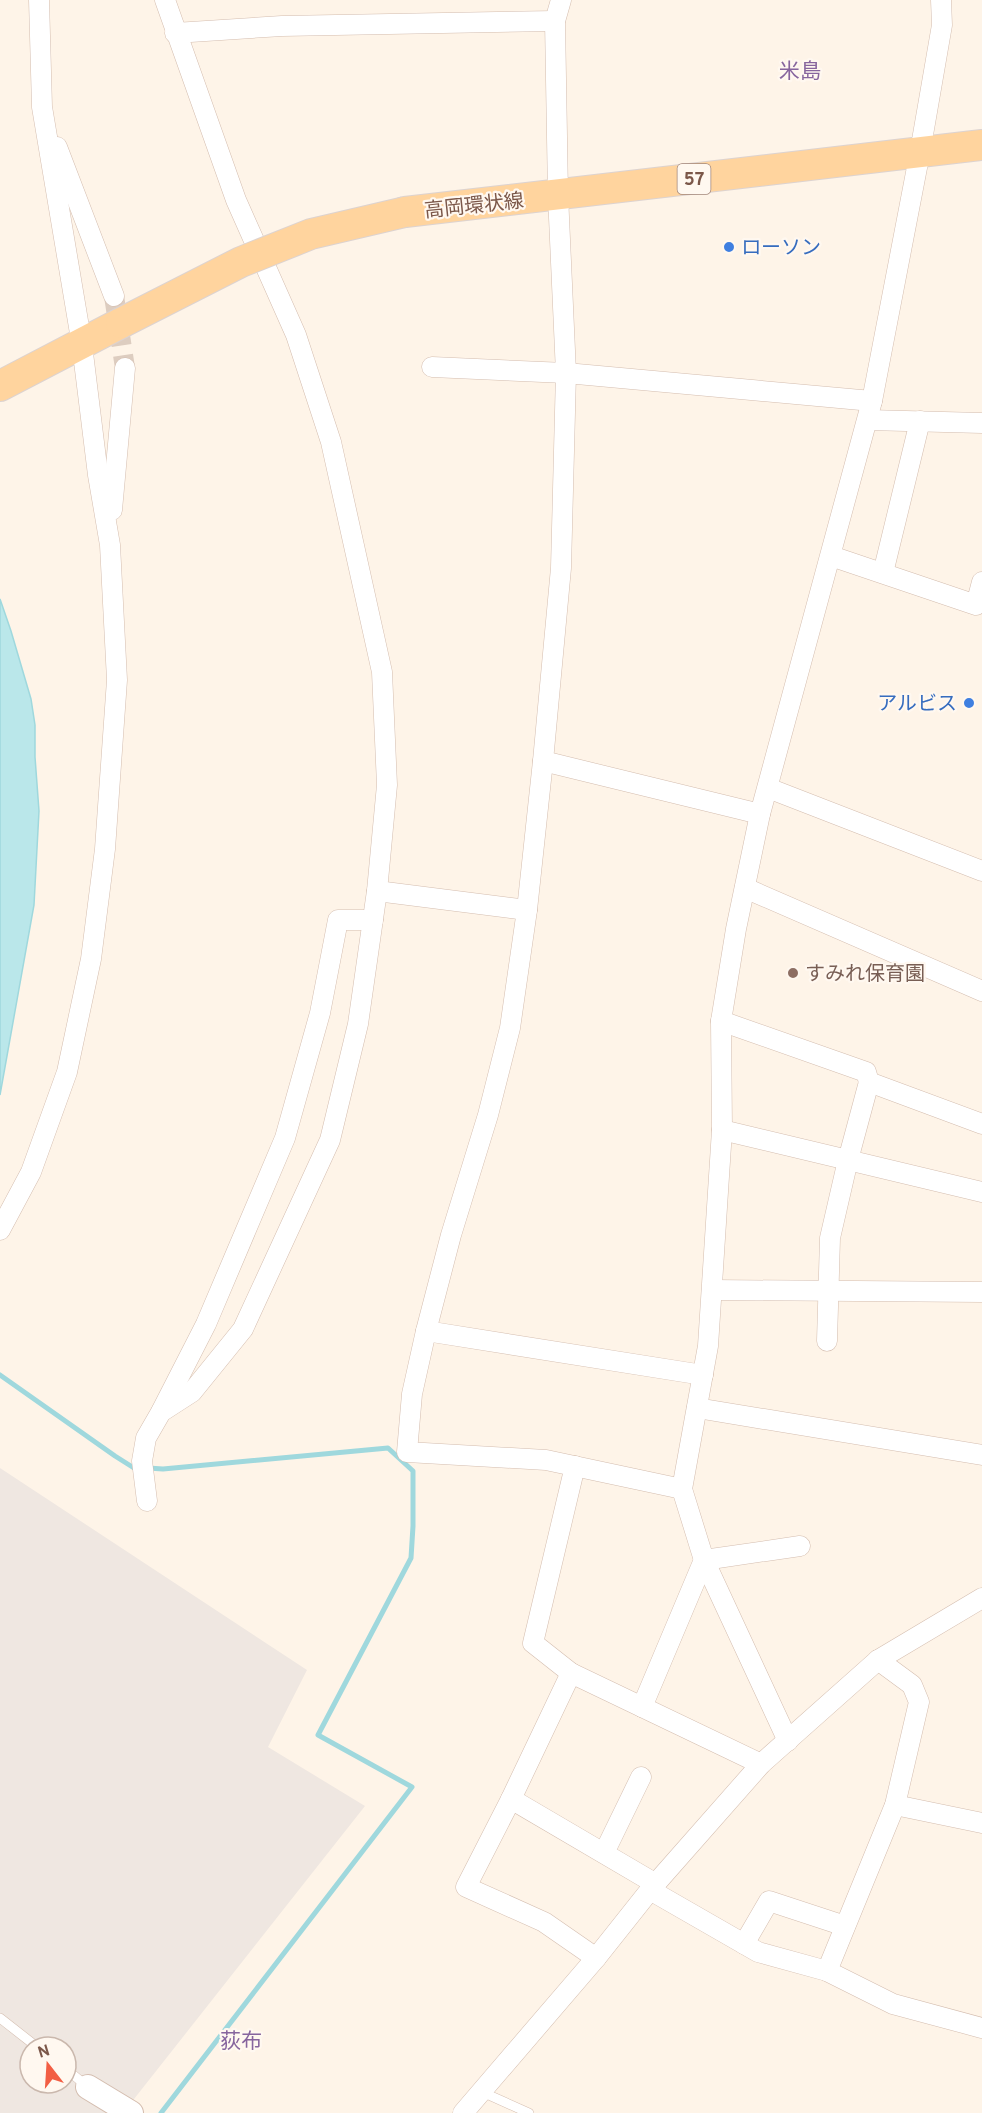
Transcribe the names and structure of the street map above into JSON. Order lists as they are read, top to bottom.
{
  "streets": {
    "main road": ["57", "高岡環状線"]
  },
  "districts": ["米島", "荻布"],
  "places": ["ローソン", "アルビス", "すみれ保育園"],
  "north": "top"
}
